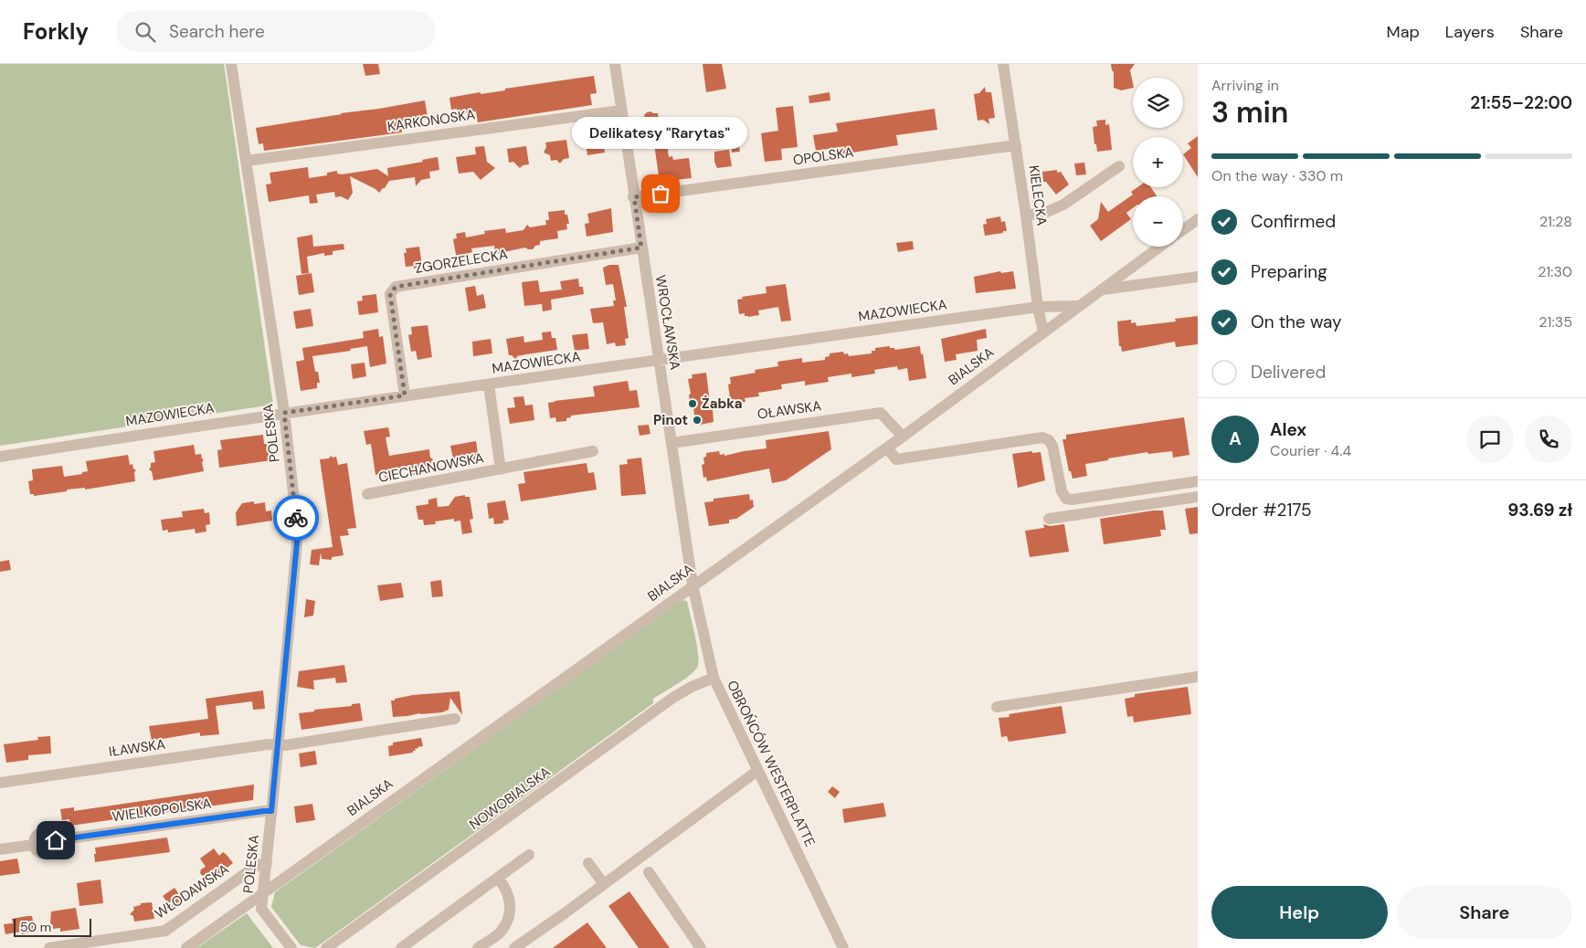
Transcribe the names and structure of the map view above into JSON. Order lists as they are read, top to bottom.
{
  "streets": {
    "street": [
      "KARKONOSKA",
      "OPOLSKA",
      "KIELECKA",
      "ZGORZELECKA",
      "MAZOWIECKA",
      "WROCŁAWSKA",
      "BIALSKA",
      "OŁAWSKA",
      "POLESKA",
      "CIECHANOWSKA",
      "IŁAWSKA",
      "OBROŃCÓW WESTERPLATTE",
      "NOWOBIALSKA",
      "WIELKOPOLSKA",
      "WŁODAWSKA"
    ]
  },
  "crossings": [
    ["KARKONOSKA", "WROCŁAWSKA"],
    ["KARKONOSKA", "POLESKA"],
    ["OPOLSKA", "KIELECKA"],
    ["OPOLSKA", "WROCŁAWSKA"],
    ["KIELECKA", "MAZOWIECKA"],
    ["KIELECKA", "BIALSKA"],
    ["ZGORZELECKA", "MAZOWIECKA"],
    ["ZGORZELECKA", "WROCŁAWSKA"],
    ["MAZOWIECKA", "WROCŁAWSKA"],
    ["MAZOWIECKA", "BIALSKA"],
    ["MAZOWIECKA", "POLESKA"],
    ["MAZOWIECKA", "CIECHANOWSKA"],
    ["WROCŁAWSKA", "BIALSKA"],
    ["WROCŁAWSKA", "OŁAWSKA"],
    ["WROCŁAWSKA", "OBROŃCÓW WESTERPLATTE"],
    ["BIALSKA", "OŁAWSKA"],
    ["BIALSKA", "POLESKA"],
    ["BIALSKA", "OBROŃCÓW WESTERPLATTE"],
    ["POLESKA", "IŁAWSKA"],
    ["POLESKA", "WIELKOPOLSKA"],
    ["POLESKA", "WŁODAWSKA"],
    ["OBROŃCÓW WESTERPLATTE", "NOWOBIALSKA"]
  ],
  "places": ["Delikatesy \"Rarytas\"", "Żabka", "Pinot"],
  "scale_bar": "50 m",
  "page": {
    "header": "Forkly",
    "search": "Search here",
    "nav": ["Map", "Layers", "Share"],
    "heading": ["3 min", "Arriving in", "21:55–22:00"],
    "panel": [
      "Alex",
      "Courier · 4.4",
      "Order #2175",
      "93.69 zł"
    ],
    "map_buttons": ["+", "−"],
    "bubble": "Delikatesy \"Rarytas\"",
    "bar": "On the way · 330 m",
    "list": [
      ["Confirmed", "21:28"],
      ["Preparing", "21:30"],
      ["On the way", "21:35"],
      "Delivered"
    ],
    "round": "A",
    "buttons": ["Help", "Share"],
    "scale": "50 m"
  }
}
